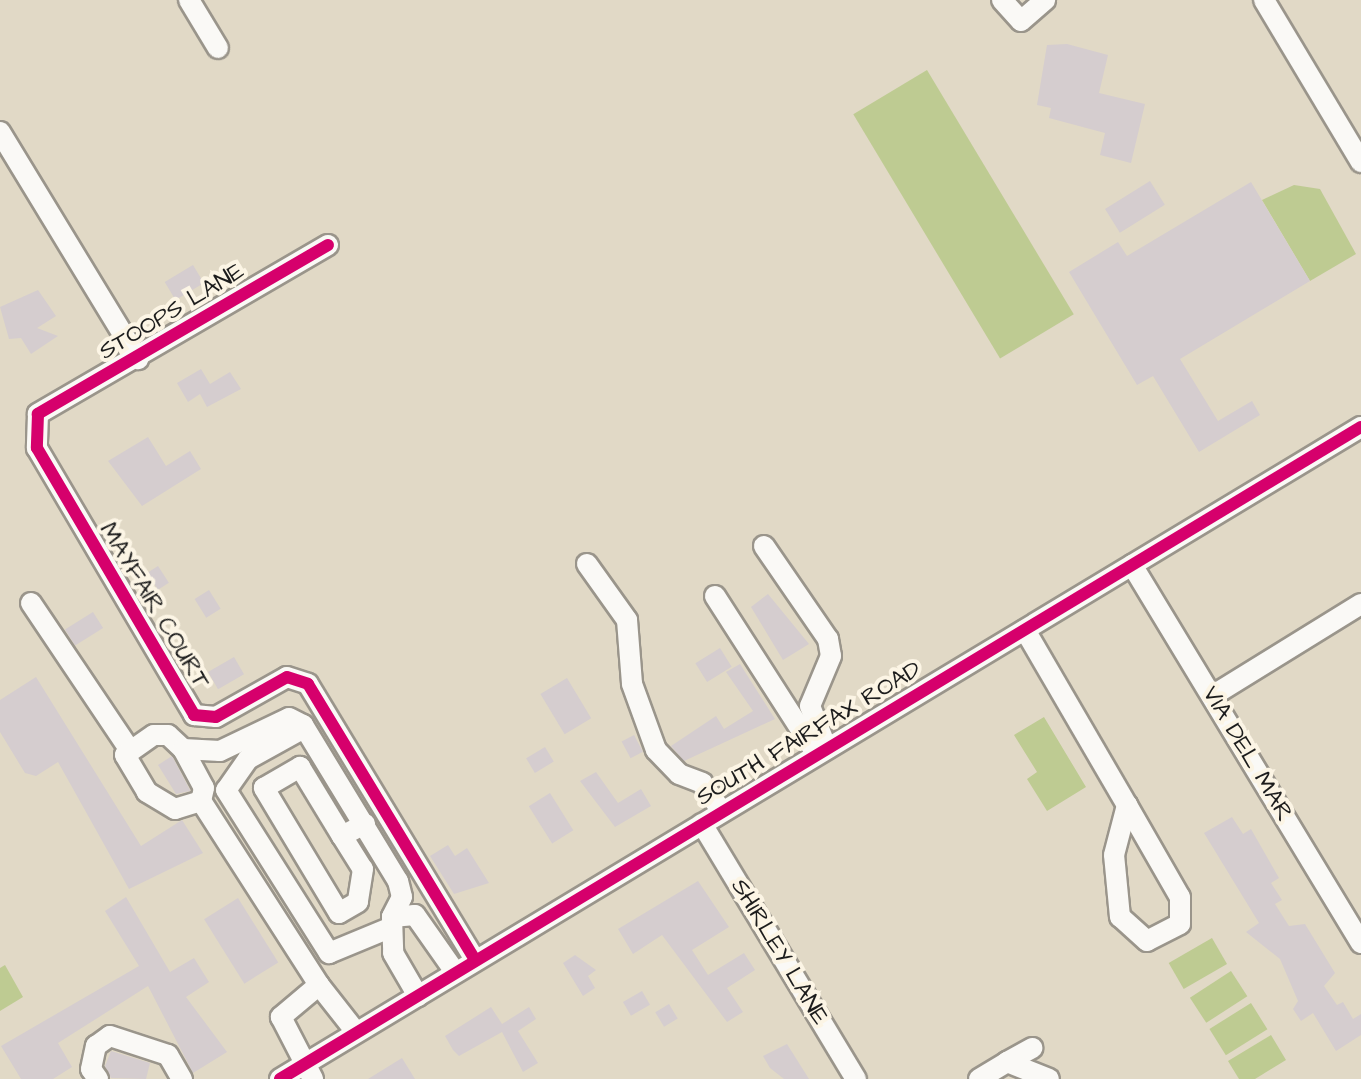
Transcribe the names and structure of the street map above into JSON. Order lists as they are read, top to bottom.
{
  "streets": {
    "street": [
      "STOOPS LANE",
      "MAYFAIR COURT",
      "SOUTH FAIRFAX ROAD",
      "VIA DEL MAR",
      "SHIRLEY LANE"
    ]
  },
  "crossings": [
    ["STOOPS LANE", "MAYFAIR COURT"],
    ["MAYFAIR COURT", "SOUTH FAIRFAX ROAD"],
    ["SOUTH FAIRFAX ROAD", "VIA DEL MAR"],
    ["SOUTH FAIRFAX ROAD", "SHIRLEY LANE"]
  ]
}
